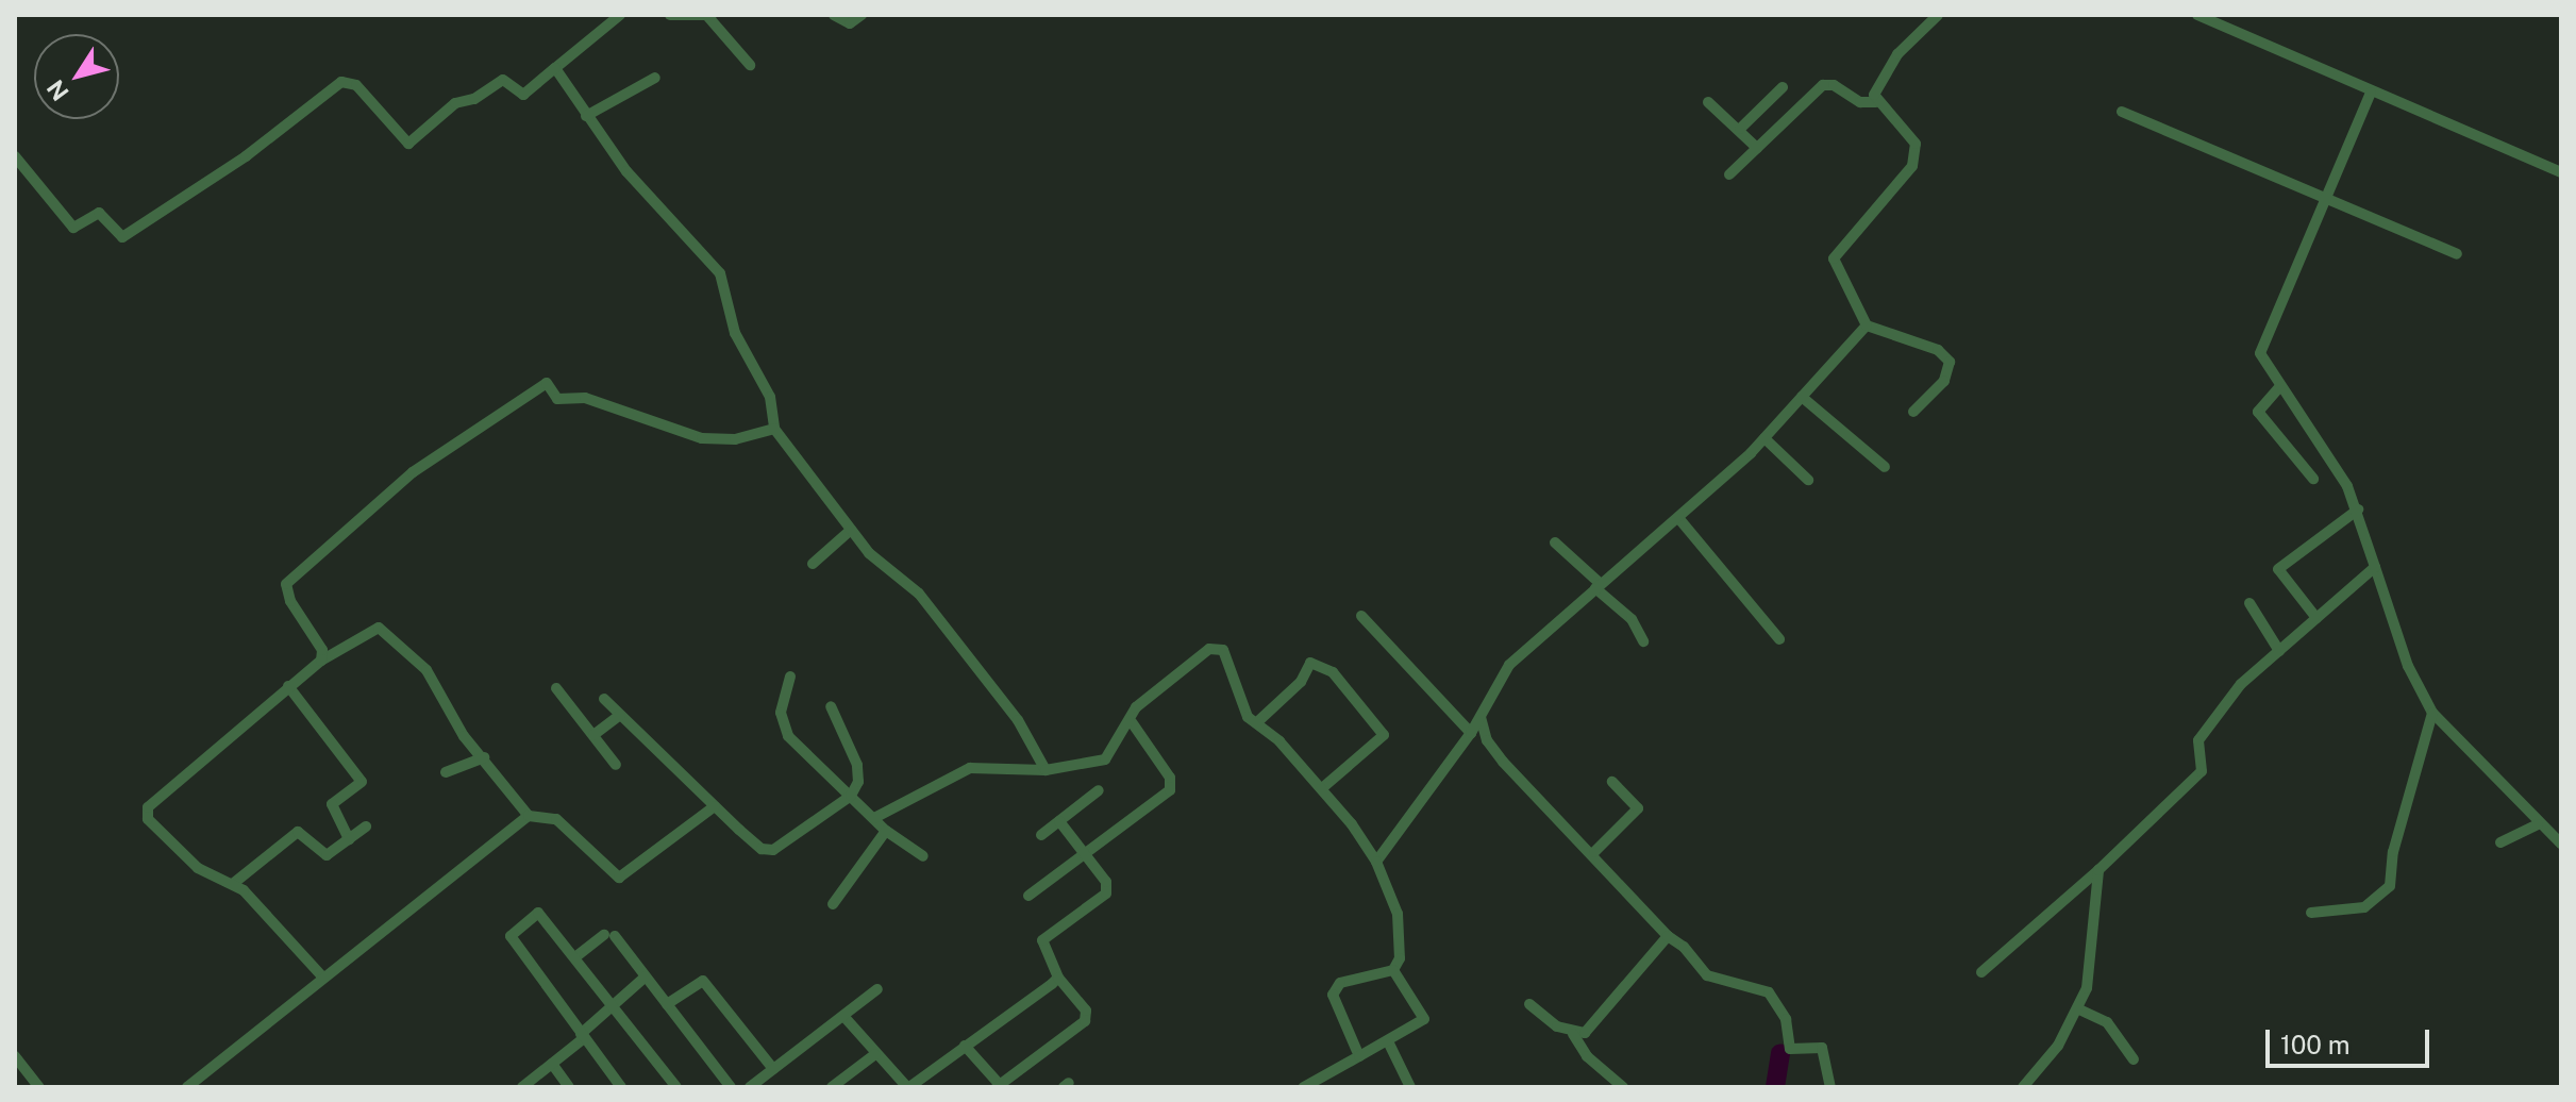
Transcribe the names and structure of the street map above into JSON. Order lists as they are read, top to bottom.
{
  "scale_bar": "100 m",
  "north": "bottom left"
}
